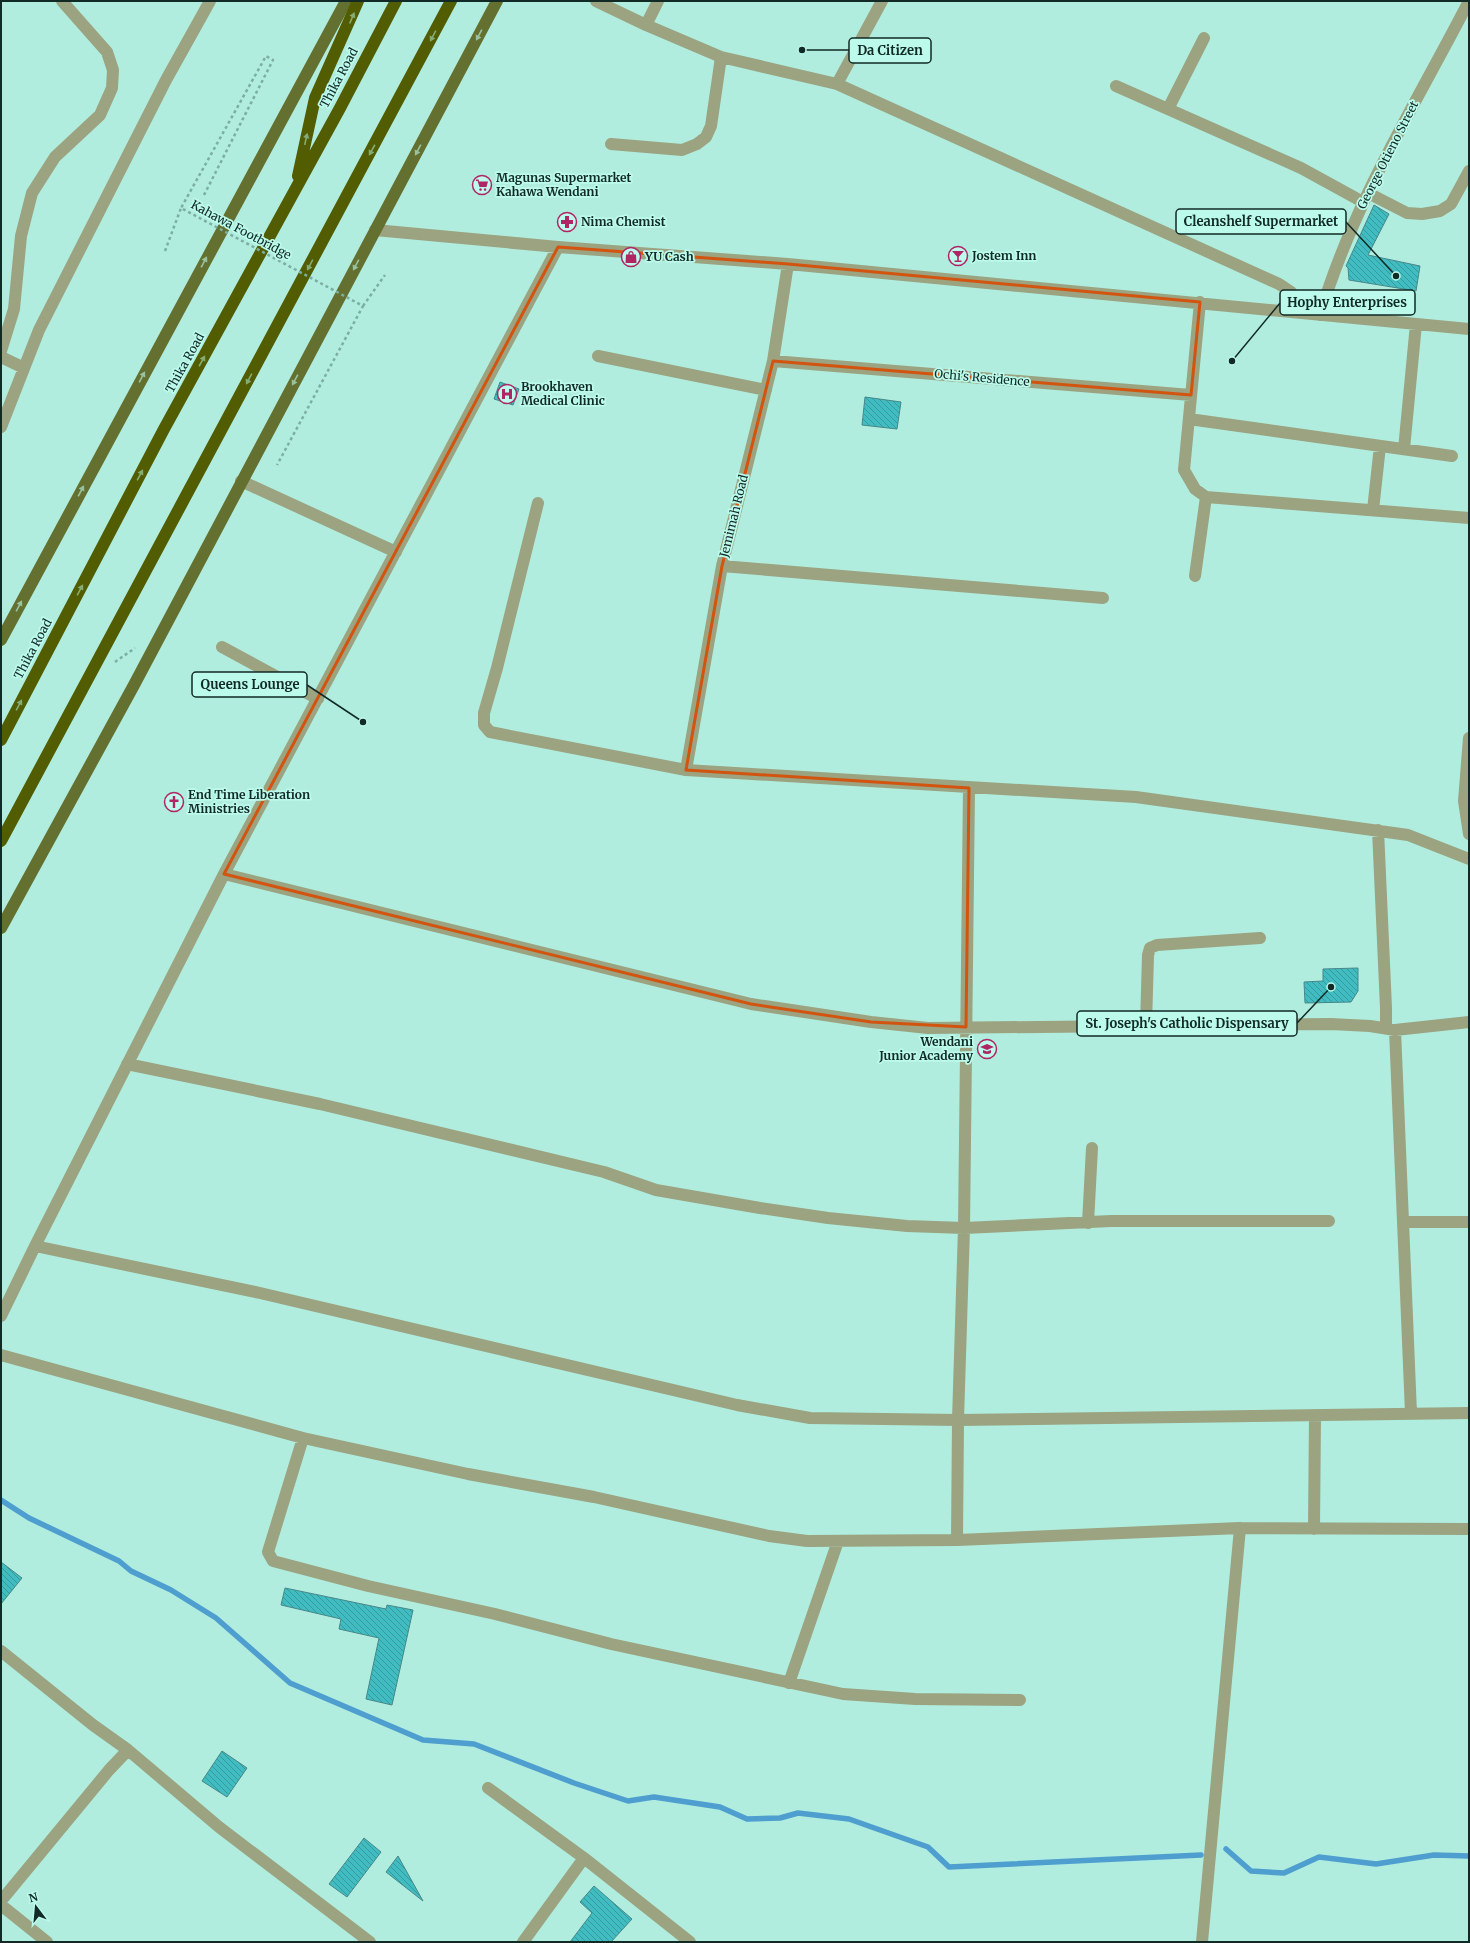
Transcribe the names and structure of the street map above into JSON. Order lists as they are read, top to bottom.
{
  "streets": {
    "highway": ["Thika Road"],
    "street": ["George Otieno Street", "Ochi's Residence", "Jemimah Road"],
    "path": ["Kahawa Footbridge"]
  },
  "crossings": [
    ["Ochi's Residence", "Jemimah Road"]
  ],
  "places": {
    "other": [
      "Da Citizen",
      "Cleanshelf Supermarket",
      "Hophy Enterprises",
      "Queens Lounge",
      "St. Joseph's Catholic Dispensary"
    ],
    "supermarket": ["Magunas Supermarket Kahawa Wendani"],
    "pharmacy": ["Nima Chemist"],
    "bar": ["Jostem Inn"],
    "shop": ["YU Cash"],
    "hospital": ["Brookhaven Medical Clinic"],
    "church": ["End Time Liberation Ministries"],
    "school or university": ["Wendani Junior Academy"]
  },
  "north": "top"
}
